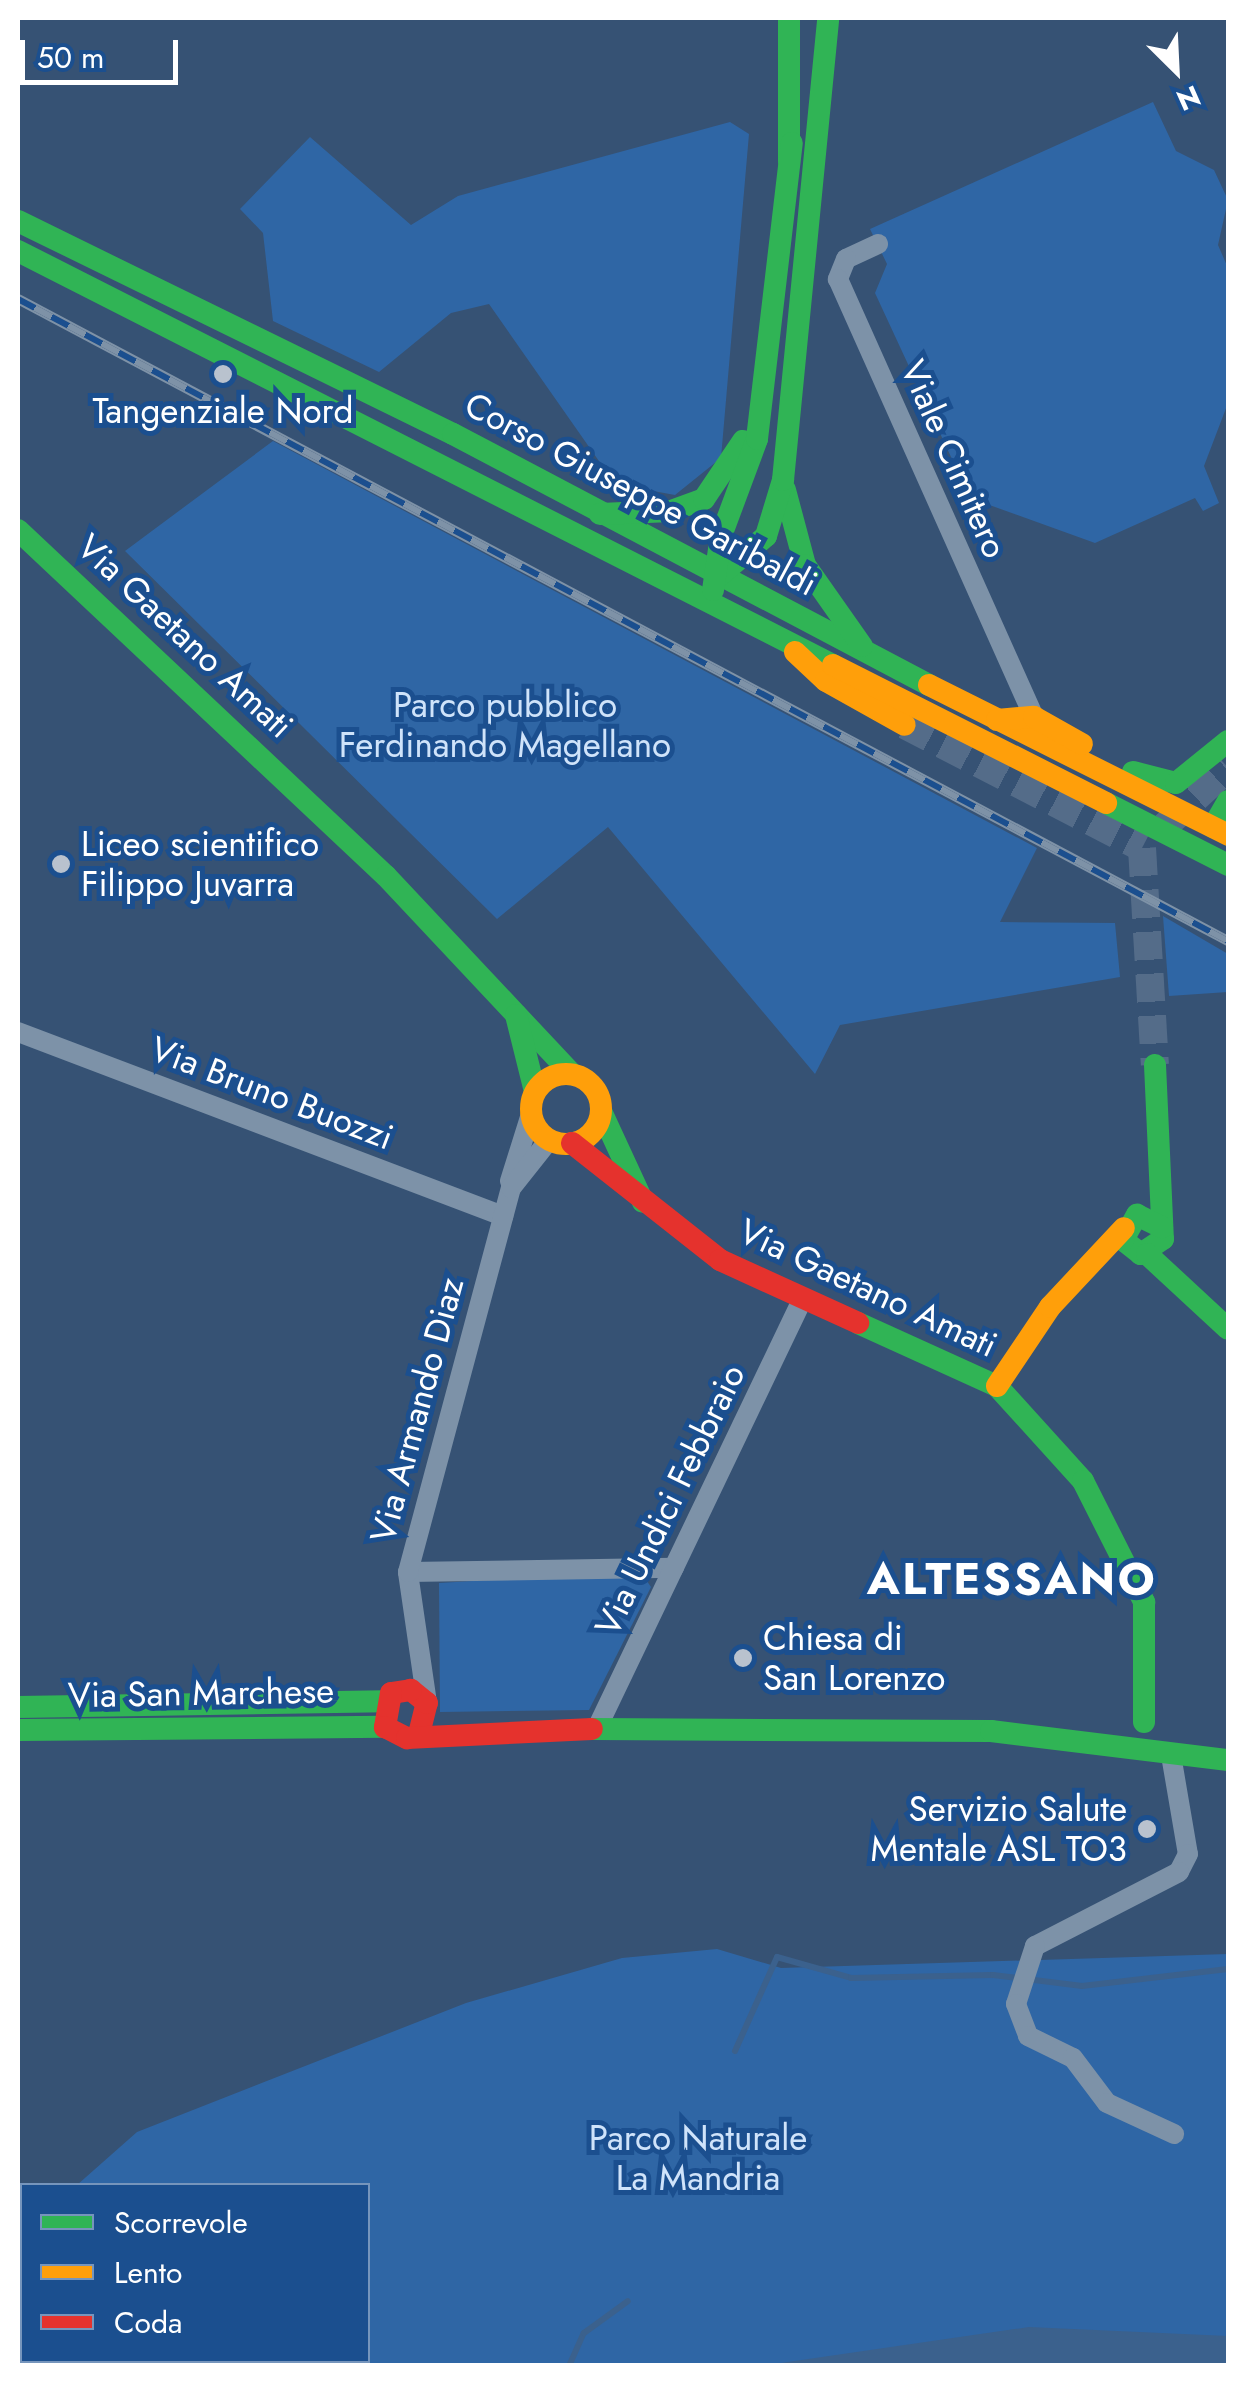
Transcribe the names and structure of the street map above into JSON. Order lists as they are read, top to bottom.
{
  "streets": {
    "main road": ["Corso Giuseppe Garibaldi", "Via Gaetano Amati", "Via San Marchese"],
    "street": [
      "Viale Cimitero",
      "Via Bruno Buozzi",
      "Via Armando Diaz",
      "Via Undici Febbraio"
    ]
  },
  "crossings": [
    ["Via Gaetano Amati", "Via Armando Diaz"],
    ["Via Gaetano Amati", "Via Undici Febbraio"],
    ["Via Bruno Buozzi", "Via Armando Diaz"],
    ["Via Armando Diaz", "Via San Marchese"]
  ],
  "districts": ["ALTESSANO"],
  "parks": ["Parco pubblico Ferdinando Magellano", "Parco Naturale La Mandria"],
  "places": [
    "Tangenziale Nord",
    "Liceo scientifico Filippo Juvarra",
    "Chiesa di San Lorenzo",
    "Servizio Salute Mentale ASL TO3"
  ],
  "legend": ["Scorrevole", "Lento", "Coda"],
  "scale_bar": "50 m",
  "north": "bottom right"
}
